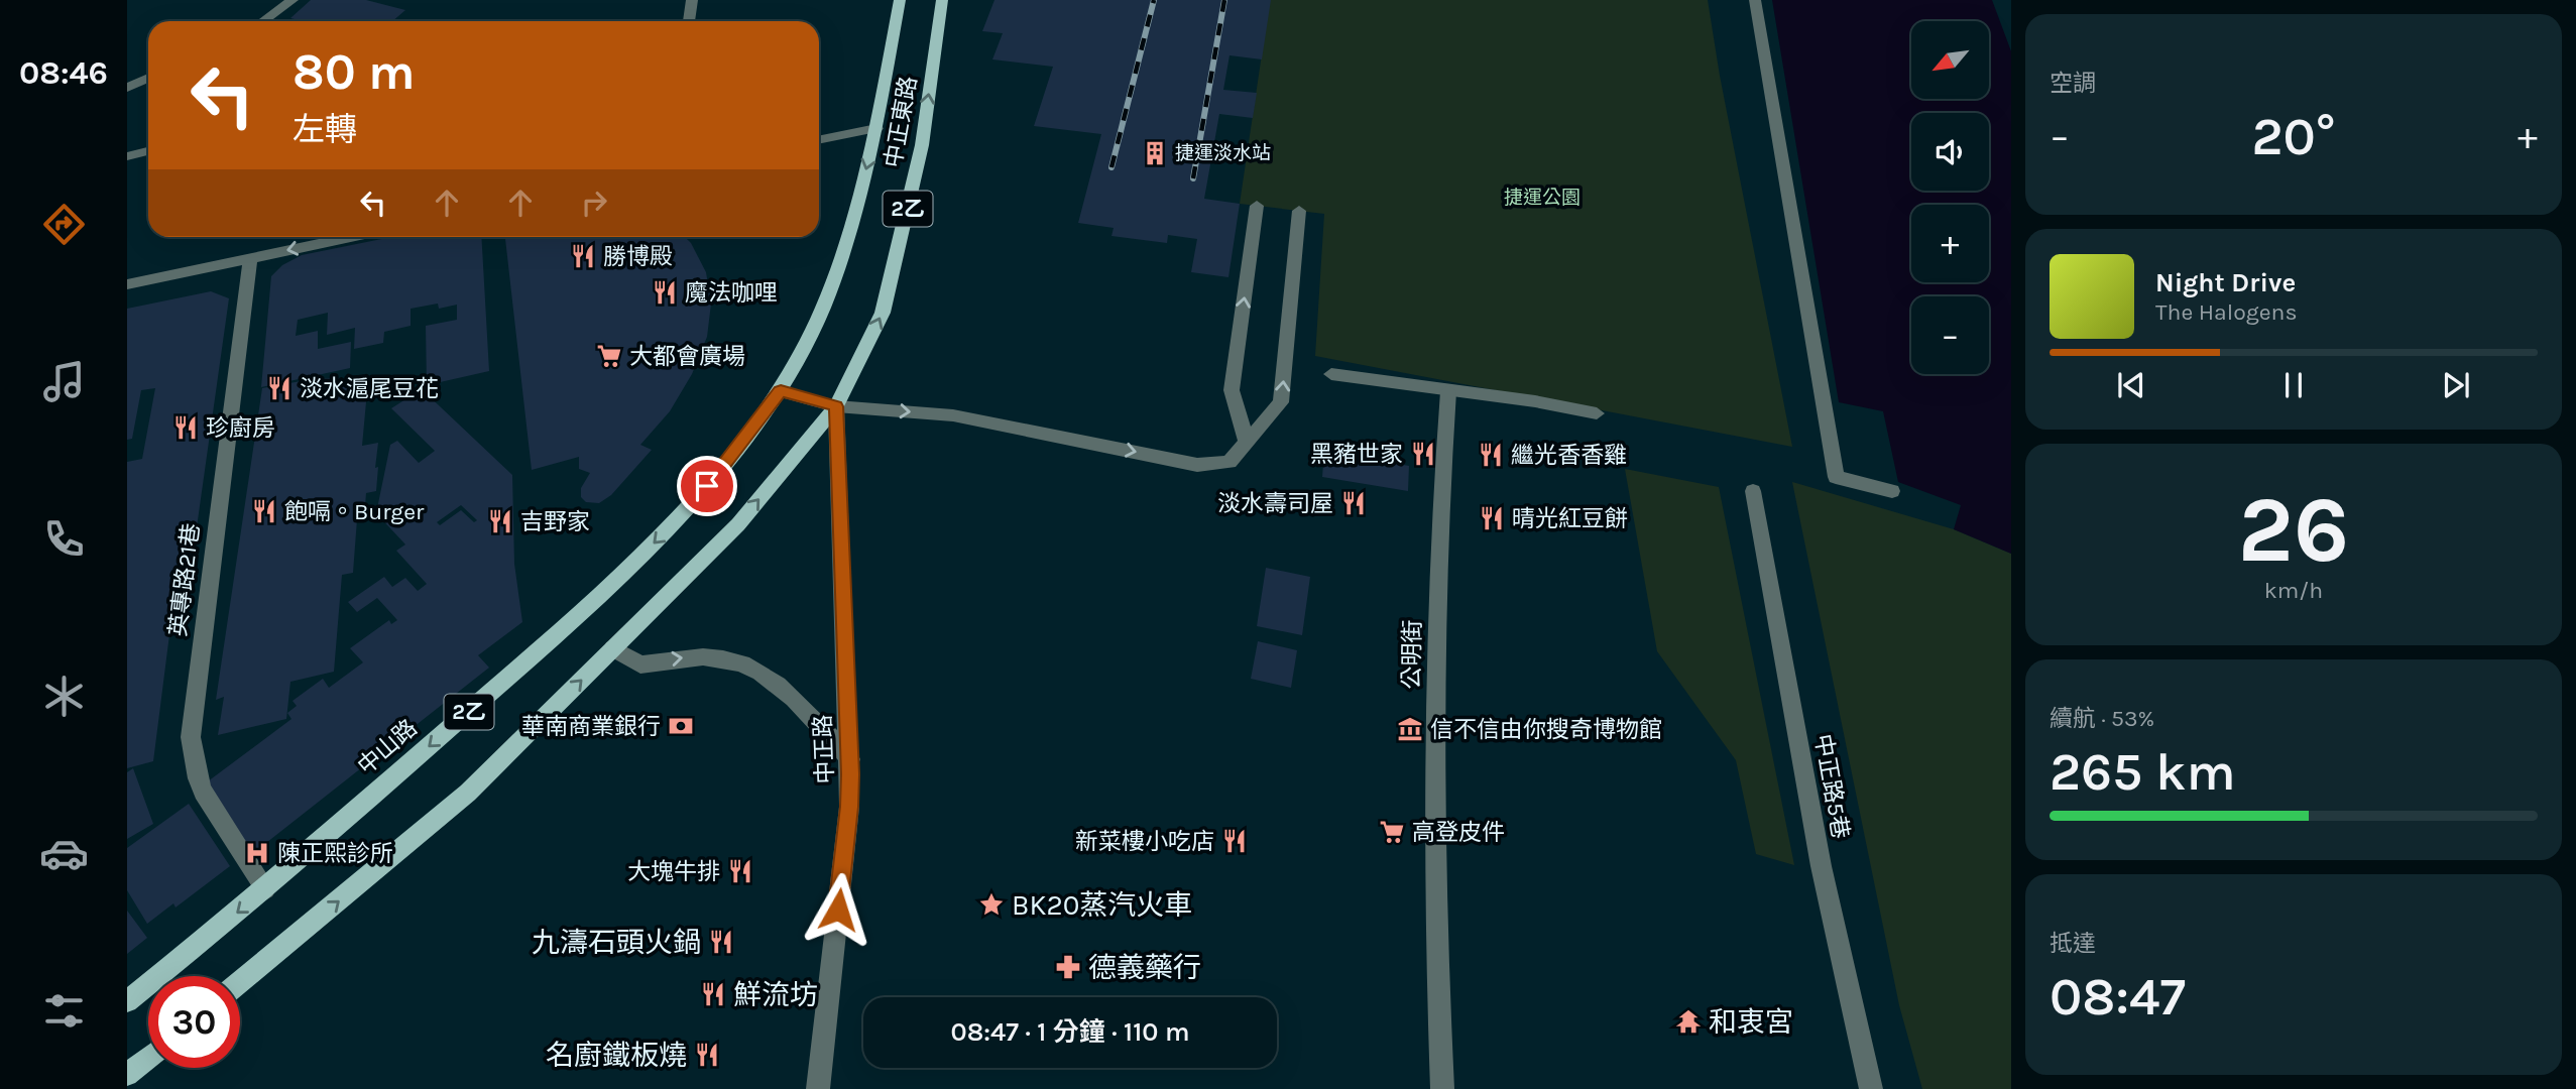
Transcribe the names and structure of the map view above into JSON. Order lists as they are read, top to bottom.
{
  "streets": {
    "main road": ["中正東路", "2乙", "中山路"],
    "street": [
      "英專路21巷",
      "公明街",
      "中正路",
      "中正路5巷"
    ]
  },
  "crossings": [
    ["中正東路", "2乙"],
    ["中正東路", "中山路"],
    ["中正東路", "中正路"],
    ["2乙", "中正路"],
    ["英專路21巷", "中山路"]
  ],
  "parks": ["捷運公園"],
  "places": {
    "building": ["捷運淡水站"],
    "restaurant": [
      "勝博殿",
      "魔法咖哩",
      "淡水滬尾豆花",
      "珍廚房",
      "黑豬世家",
      "繼光香香雞",
      "淡水壽司屋",
      "飽嗝。Burger",
      "晴光紅豆餅",
      "吉野家",
      "新菜樓小吃店",
      "大塊牛排",
      "九濤石頭火鍋",
      "鮮流坊",
      "名廚鐵板燒"
    ],
    "supermarket": ["大都會廣場", "高登皮件"],
    "bank": ["華南商業銀行"],
    "museum": ["信不信由你搜奇博物館"],
    "hospital": ["陳正煕診所"],
    "place": ["BK20蒸汽火車"],
    "pharmacy": ["德義藥行"],
    "temple": ["和衷宮"]
  },
  "north": "bottom left",
  "page": {
    "tabs": "08:46",
    "tile": [
      "空調",
      ["26", "km/h"],
      ["續航 · 53%", "265 km"],
      ["抵達", "08:47"]
    ],
    "map_buttons": ["+", "−"],
    "turn": ["80 m", "左轉"],
    "heat": ["−", "20°", "+"],
    "song": ["Night Drive", "The Halogens"],
    "limit": "30",
    "trip": "08:47 · 1 分鐘 · 110 m"
  }
}
